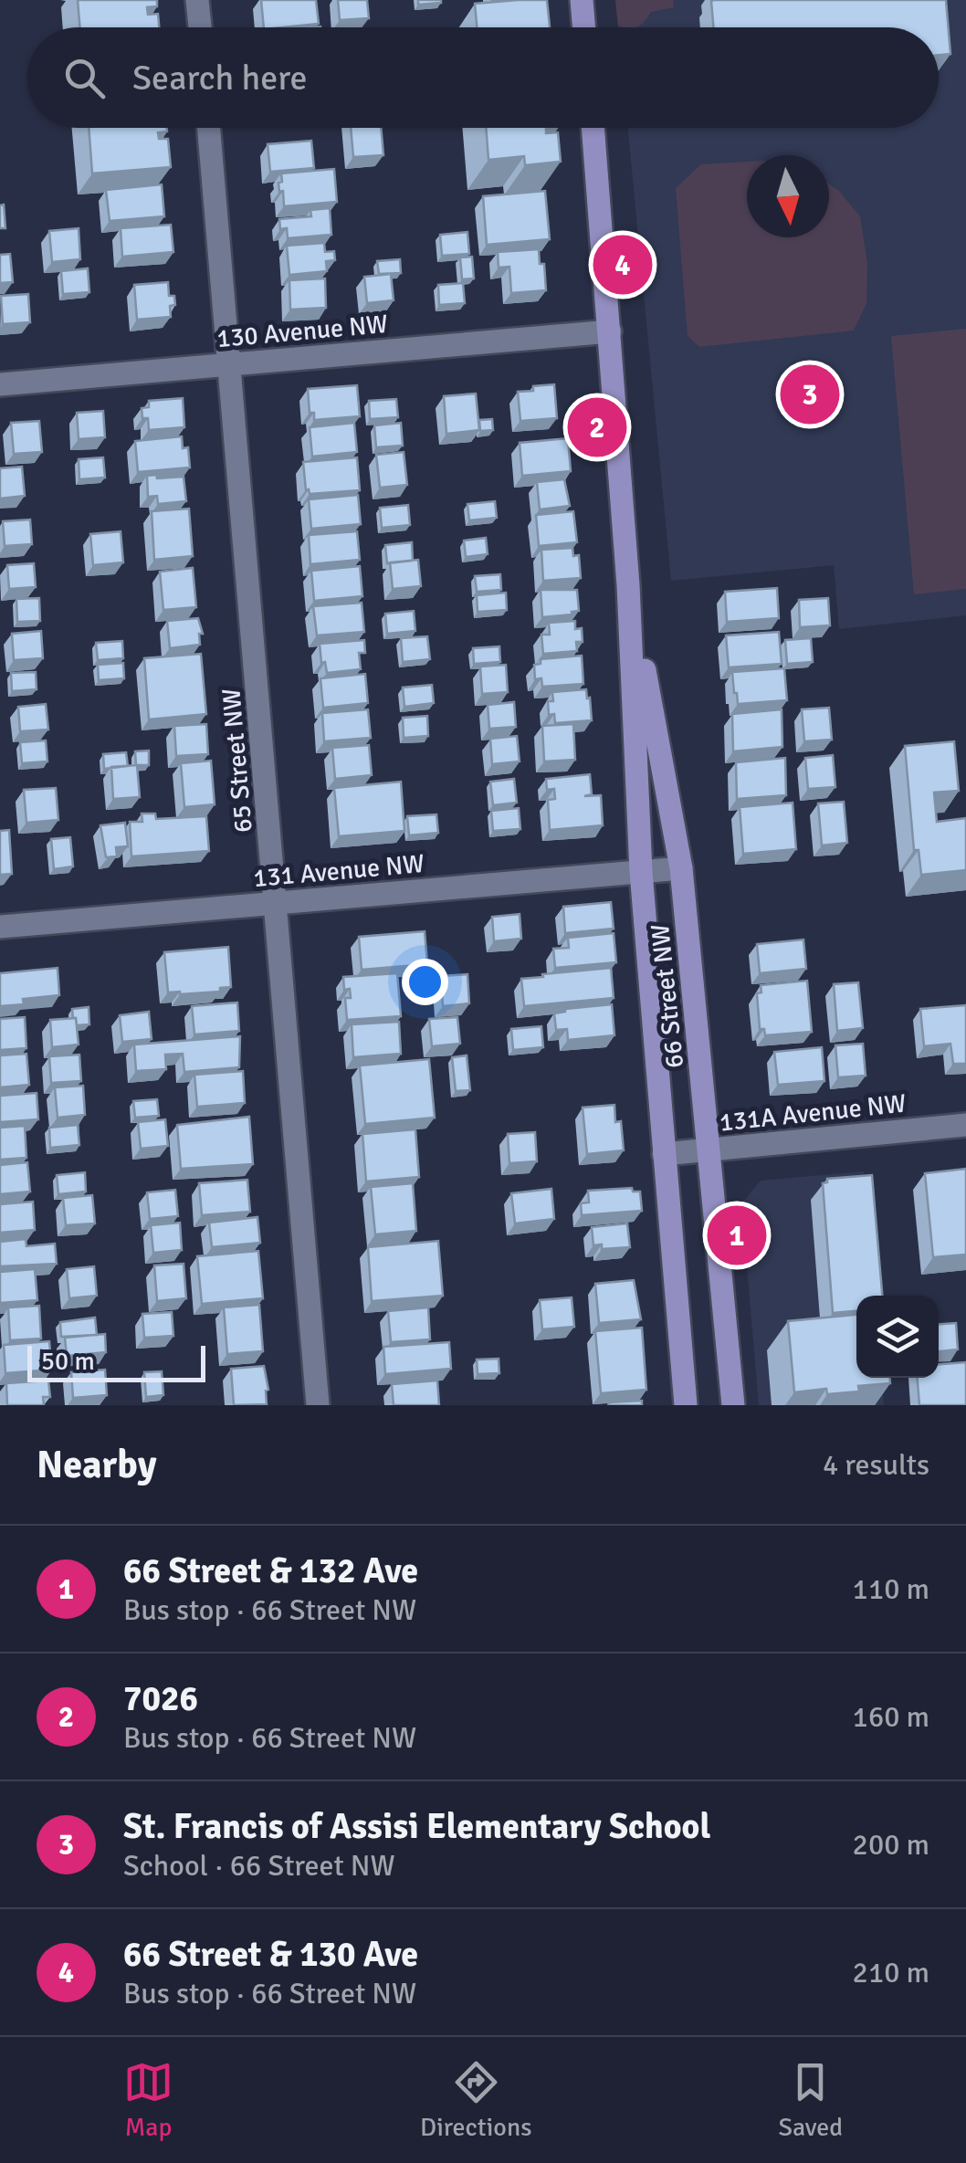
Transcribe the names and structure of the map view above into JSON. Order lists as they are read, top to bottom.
{
  "streets": {
    "main road": ["66 Street NW"],
    "street": [
      "130 Avenue NW",
      "65 Street NW",
      "131 Avenue NW",
      "131A Avenue NW"
    ]
  },
  "crossings": [
    ["130 Avenue NW", "65 Street NW"],
    ["130 Avenue NW", "66 Street NW"],
    ["65 Street NW", "131 Avenue NW"],
    ["131 Avenue NW", "66 Street NW"],
    ["66 Street NW", "131A Avenue NW"]
  ],
  "scale_bar": "50 m",
  "north": "bottom",
  "page": {
    "search": "Search here",
    "pins": [
      "4",
      "3",
      "2",
      "1"
    ],
    "scale": "50 m",
    "heading": ["Nearby", "4 results"],
    "list": [
      {
        "mark": "1",
        "name": "66 Street & 132 Ave",
        "note": "Bus stop · 66 Street NW",
        "value": "110 m"
      },
      {
        "mark": "2",
        "name": "7026",
        "note": "Bus stop · 66 Street NW",
        "value": "160 m"
      },
      {
        "mark": "3",
        "name": "St. Francis of Assisi Elementary School",
        "note": "School · 66 Street NW",
        "value": "200 m"
      },
      {
        "mark": "4",
        "name": "66 Street & 130 Ave",
        "note": "Bus stop · 66 Street NW",
        "value": "210 m"
      }
    ],
    "nav": ["Map", "Directions", "Saved"]
  }
}
